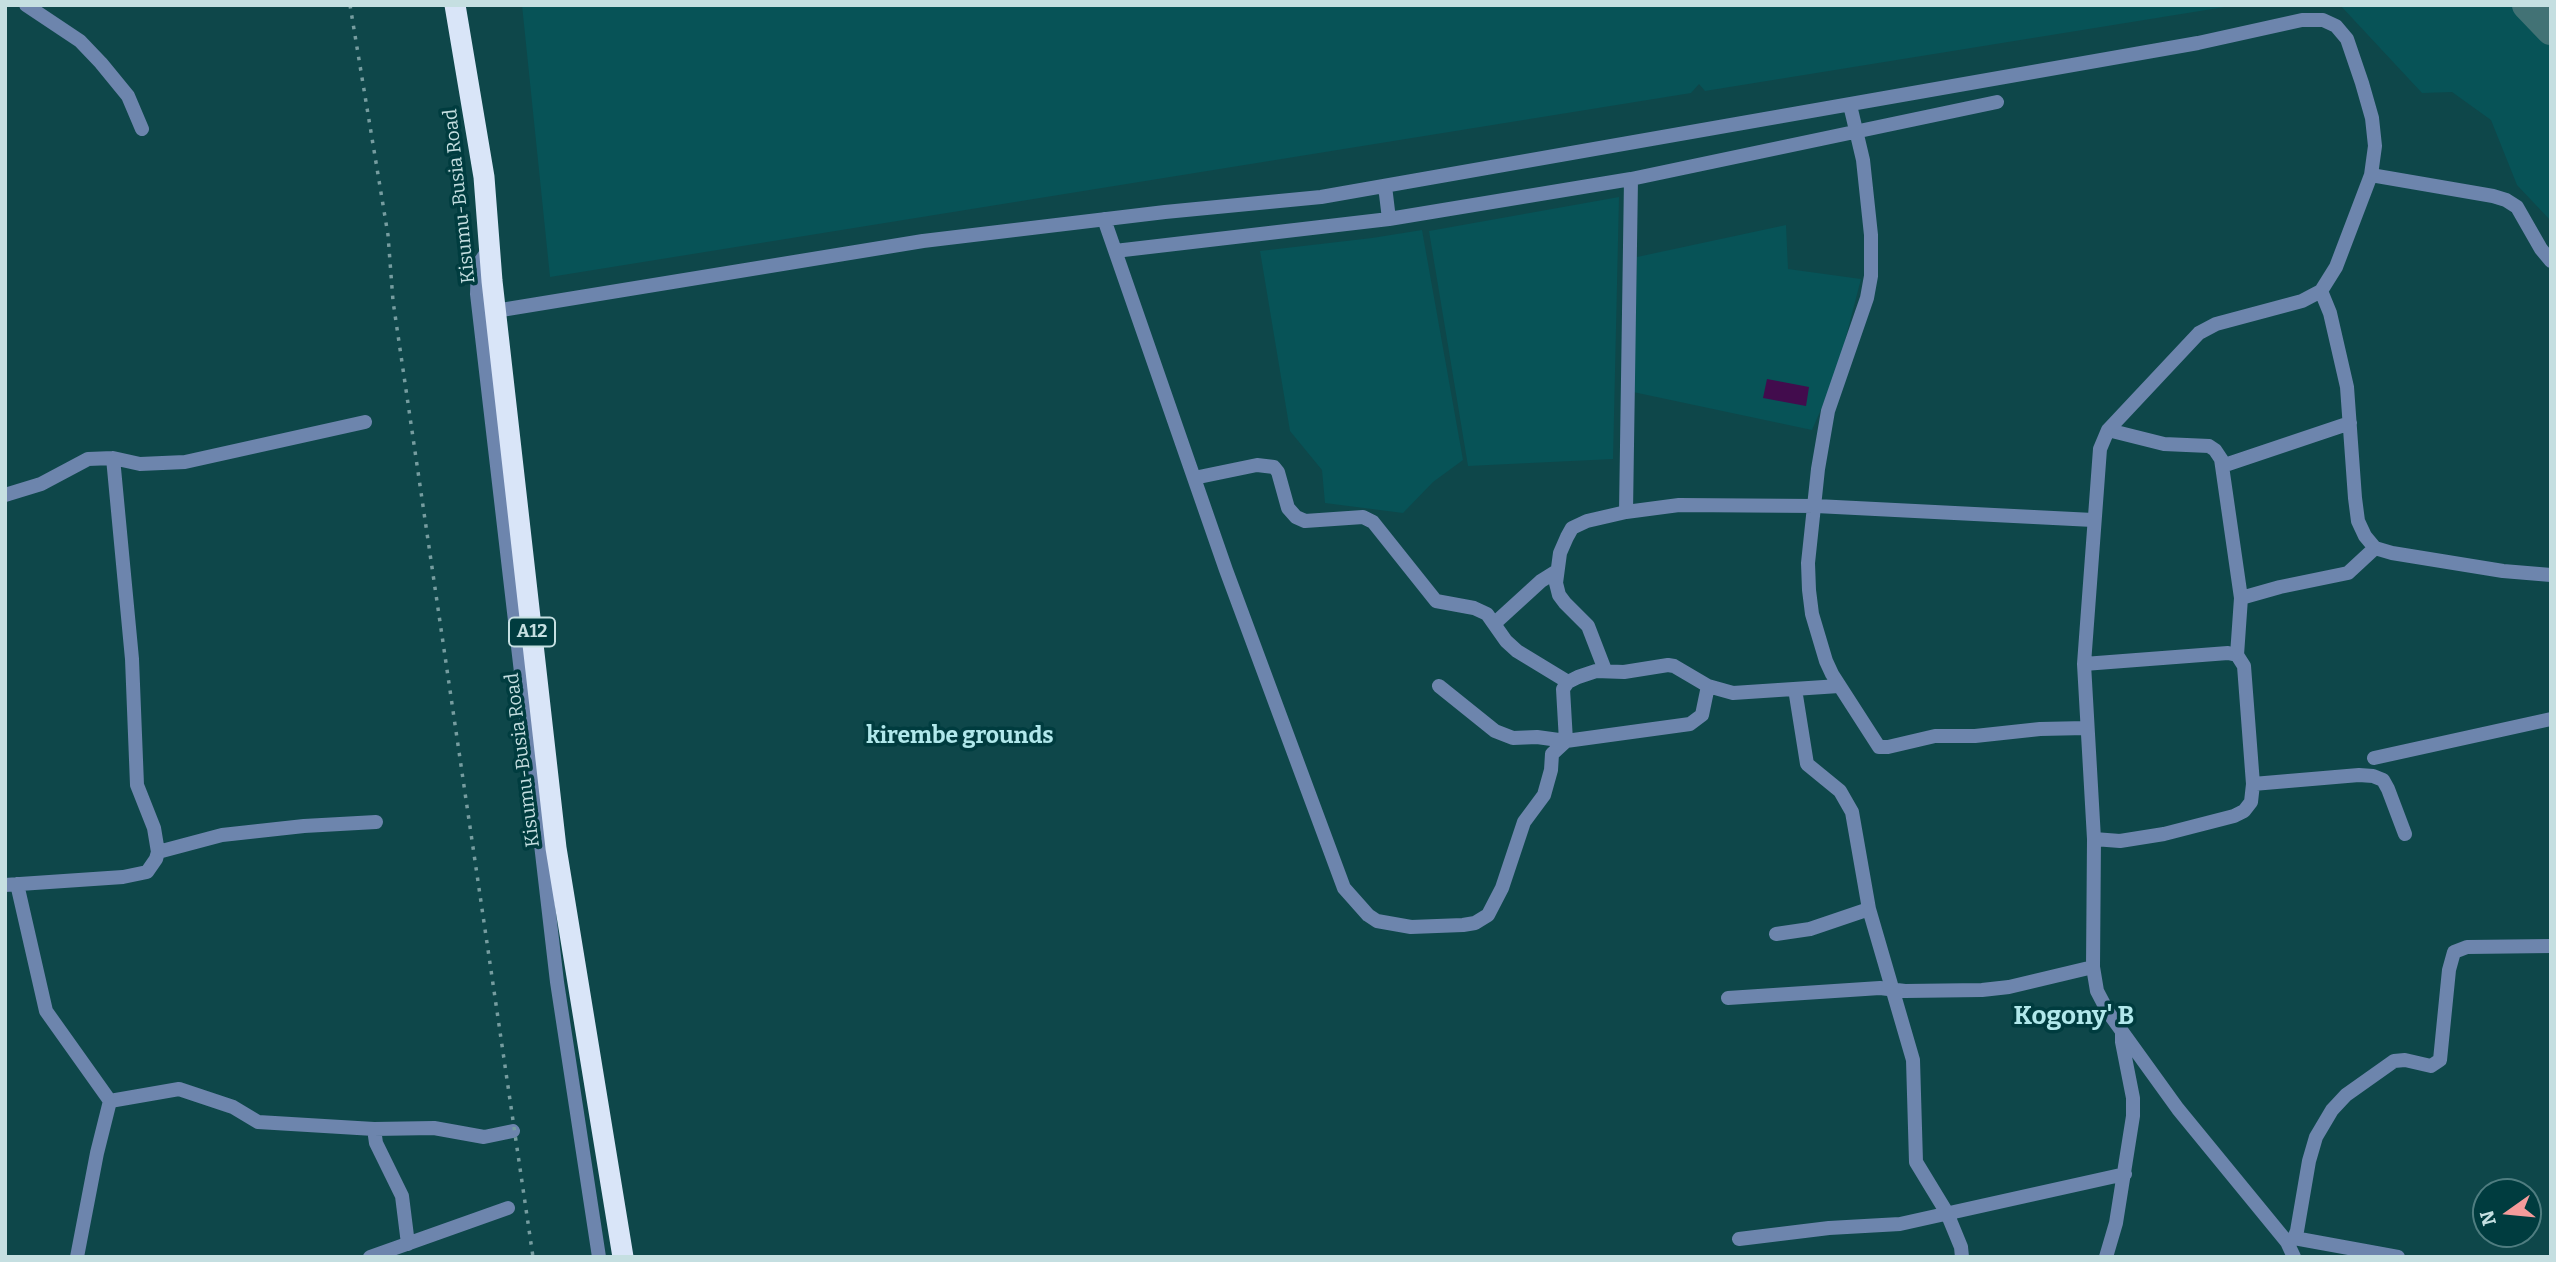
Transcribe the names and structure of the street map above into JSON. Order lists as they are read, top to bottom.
{
  "streets": {
    "highway": ["Kisumu-Busia Road", "A12"]
  },
  "districts": ["kirembe grounds", "Kogony' B"],
  "north": "left"
}
